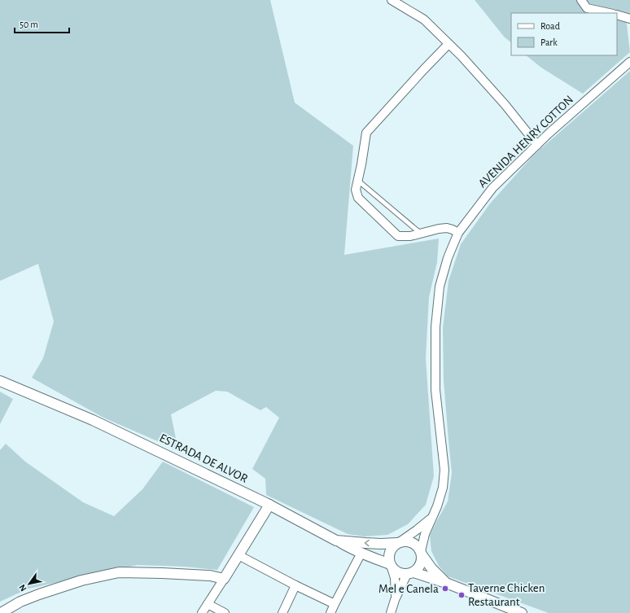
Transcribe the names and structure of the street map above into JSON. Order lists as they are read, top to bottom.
{
  "streets": {
    "street": ["AVENIDA HENRY COTTON", "ESTRADA DE ALVOR"]
  },
  "crossings": [
    ["AVENIDA HENRY COTTON", "ESTRADA DE ALVOR"]
  ],
  "places": ["Mel e Canela", "Taverne Chicken Restaurant"],
  "legend": ["Road", "Park"],
  "scale_bar": "50 m",
  "north": "bottom left"
}
